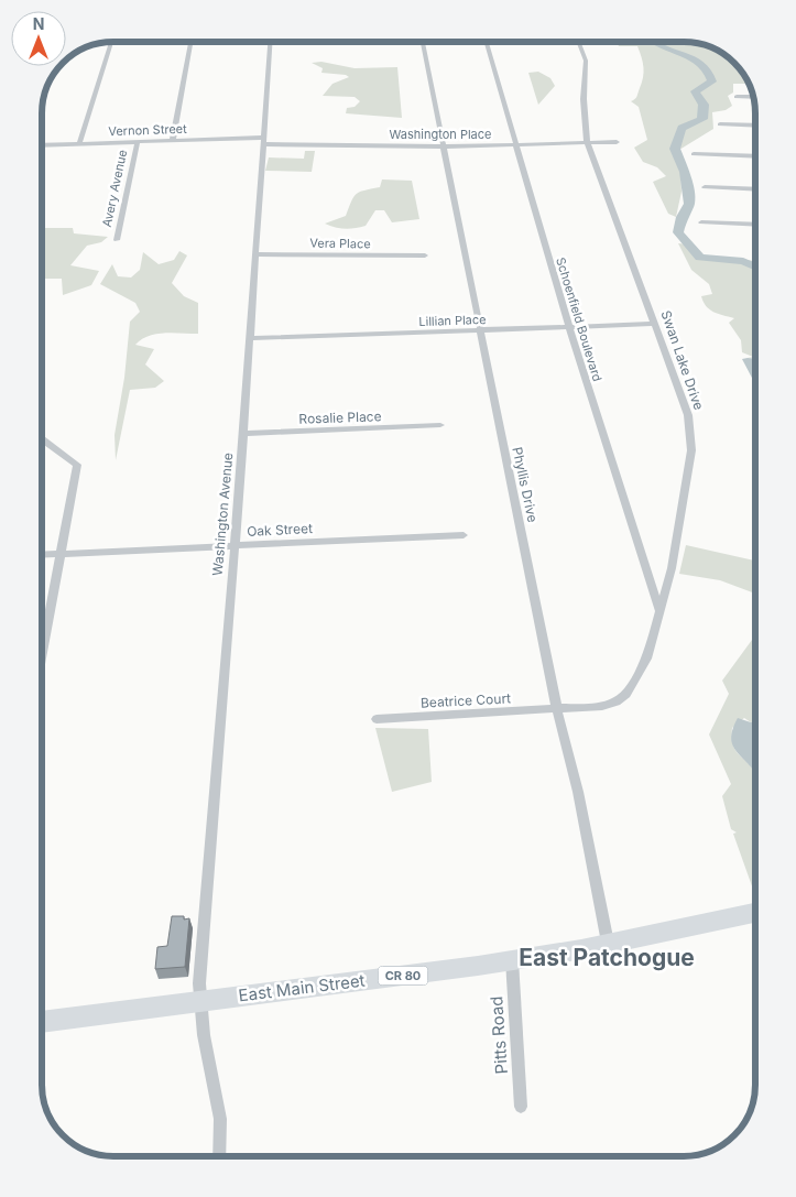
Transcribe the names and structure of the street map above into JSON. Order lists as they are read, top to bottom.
{
  "streets": {
    "main road": ["CR 80", "East Main Street"],
    "street": [
      "Vernon Street",
      "Washington Place",
      "Avery Avenue",
      "Vera Place",
      "Schoenfield Boulevard",
      "Lillian Place",
      "Swan Lake Drive",
      "Rosalie Place",
      "Phyllis Drive",
      "Washington Avenue",
      "Oak Street",
      "Beatrice Court",
      "Pitts Road"
    ]
  },
  "crossings": [
    ["Vernon Street", "Washington Place"],
    ["Vernon Street", "Avery Avenue"],
    ["Vernon Street", "Washington Avenue"],
    ["Washington Place", "Schoenfield Boulevard"],
    ["Washington Place", "Swan Lake Drive"],
    ["Washington Place", "Phyllis Drive"],
    ["Washington Place", "Washington Avenue"],
    ["Vera Place", "Washington Avenue"],
    ["Schoenfield Boulevard", "Lillian Place"],
    ["Schoenfield Boulevard", "Swan Lake Drive"],
    ["Lillian Place", "Swan Lake Drive"],
    ["Lillian Place", "Phyllis Drive"],
    ["Lillian Place", "Washington Avenue"],
    ["Swan Lake Drive", "Phyllis Drive"],
    ["Swan Lake Drive", "Beatrice Court"],
    ["Rosalie Place", "Washington Avenue"],
    ["Phyllis Drive", "Beatrice Court"],
    ["Phyllis Drive", "East Main Street"],
    ["Washington Avenue", "Oak Street"],
    ["Washington Avenue", "East Main Street"],
    ["East Main Street", "Pitts Road"]
  ],
  "districts": ["East Patchogue"],
  "north": "top"
}
